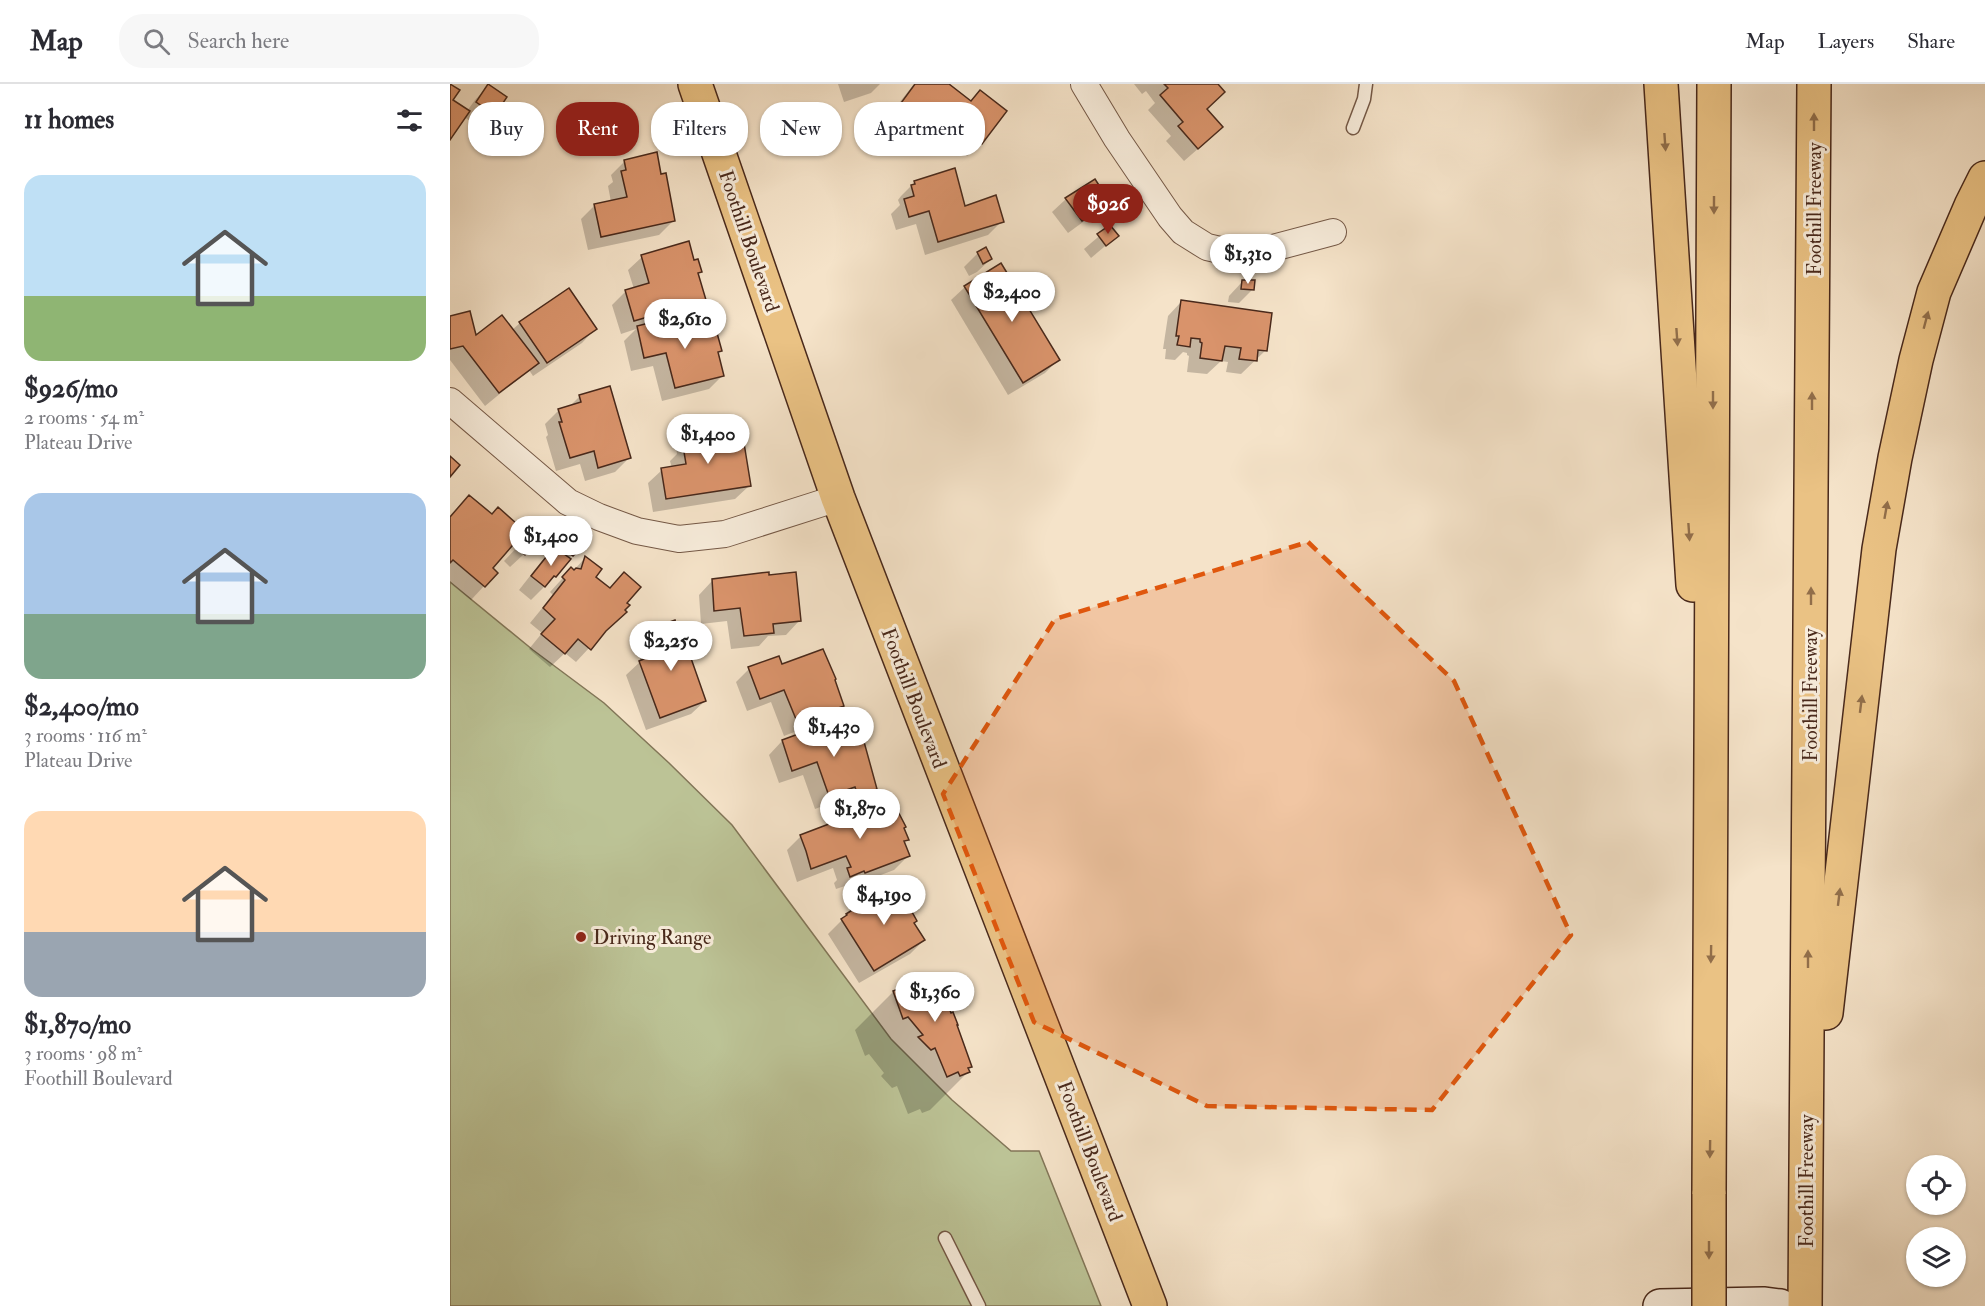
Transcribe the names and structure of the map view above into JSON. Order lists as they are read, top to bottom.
{
  "streets": {
    "main road": ["Foothill Freeway", "Foothill Boulevard"]
  },
  "places": ["Driving Range"],
  "page": {
    "header": "Map",
    "search": "Search here",
    "nav": ["Map", "Layers", "Share"],
    "heading": "11 homes",
    "chip": [
      "Buy",
      "Rent",
      "Filters",
      "New",
      "Apartment"
    ],
    "list": [
      {
        "name": "$926/mo",
        "note": "2 rooms · 54 m² · Plateau Drive"
      },
      {
        "name": "$2,400/mo",
        "note": "3 rooms · 116 m² · Plateau Drive"
      },
      {
        "name": "$1,870/mo",
        "note": "3 rooms · 98 m² · Foothill Boulevard"
      }
    ],
    "price": [
      "$926",
      "$1,310",
      "$2,400",
      "$2,610",
      "$1,400",
      "$1,400",
      "$2,250",
      "$1,430",
      "$1,870",
      "$4,190",
      "$1,360"
    ]
  }
}
